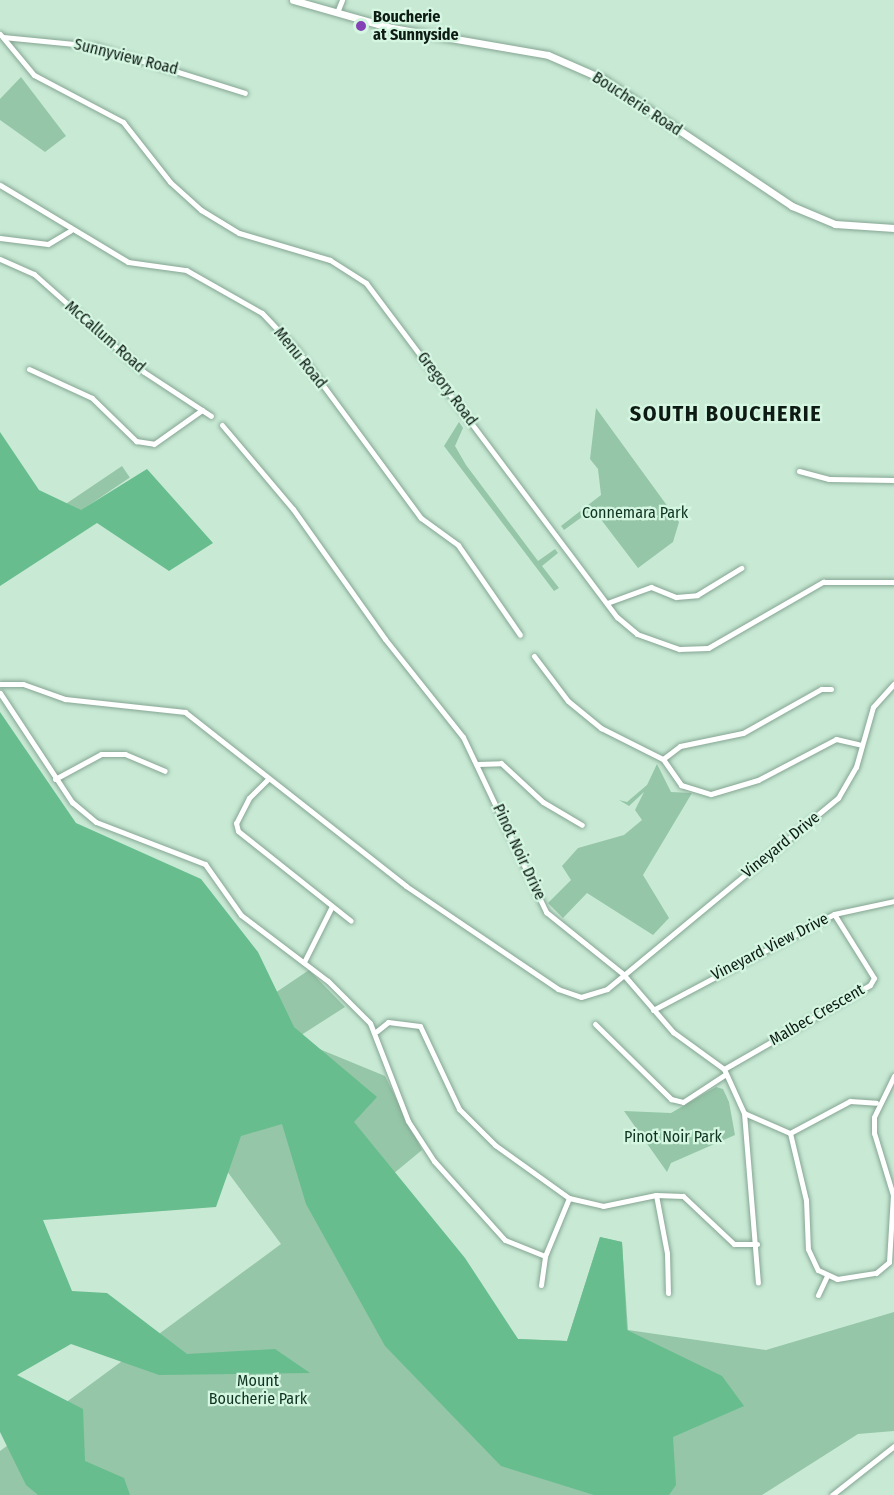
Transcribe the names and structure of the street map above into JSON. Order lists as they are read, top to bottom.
{
  "streets": {
    "main road": ["Boucherie Road"],
    "street": [
      "Sunnyview Road",
      "McCallum Road",
      "Menu Road",
      "Gregory Road",
      "Vineyard Drive",
      "Pinot Noir Drive",
      "Vineyard View Drive",
      "Malbec Crescent"
    ]
  },
  "crossings": [
    ["Sunnyview Road", "Gregory Road"],
    ["Vineyard Drive", "Pinot Noir Drive"],
    ["Pinot Noir Drive", "Vineyard View Drive"],
    ["Pinot Noir Drive", "Malbec Crescent"],
    ["Vineyard View Drive", "Malbec Crescent"]
  ],
  "districts": ["SOUTH BOUCHERIE"],
  "parks": ["Connemara Park", "Pinot Noir Park", "Mount Boucherie Park"],
  "places": ["Boucherie at Sunnyside"]
}
